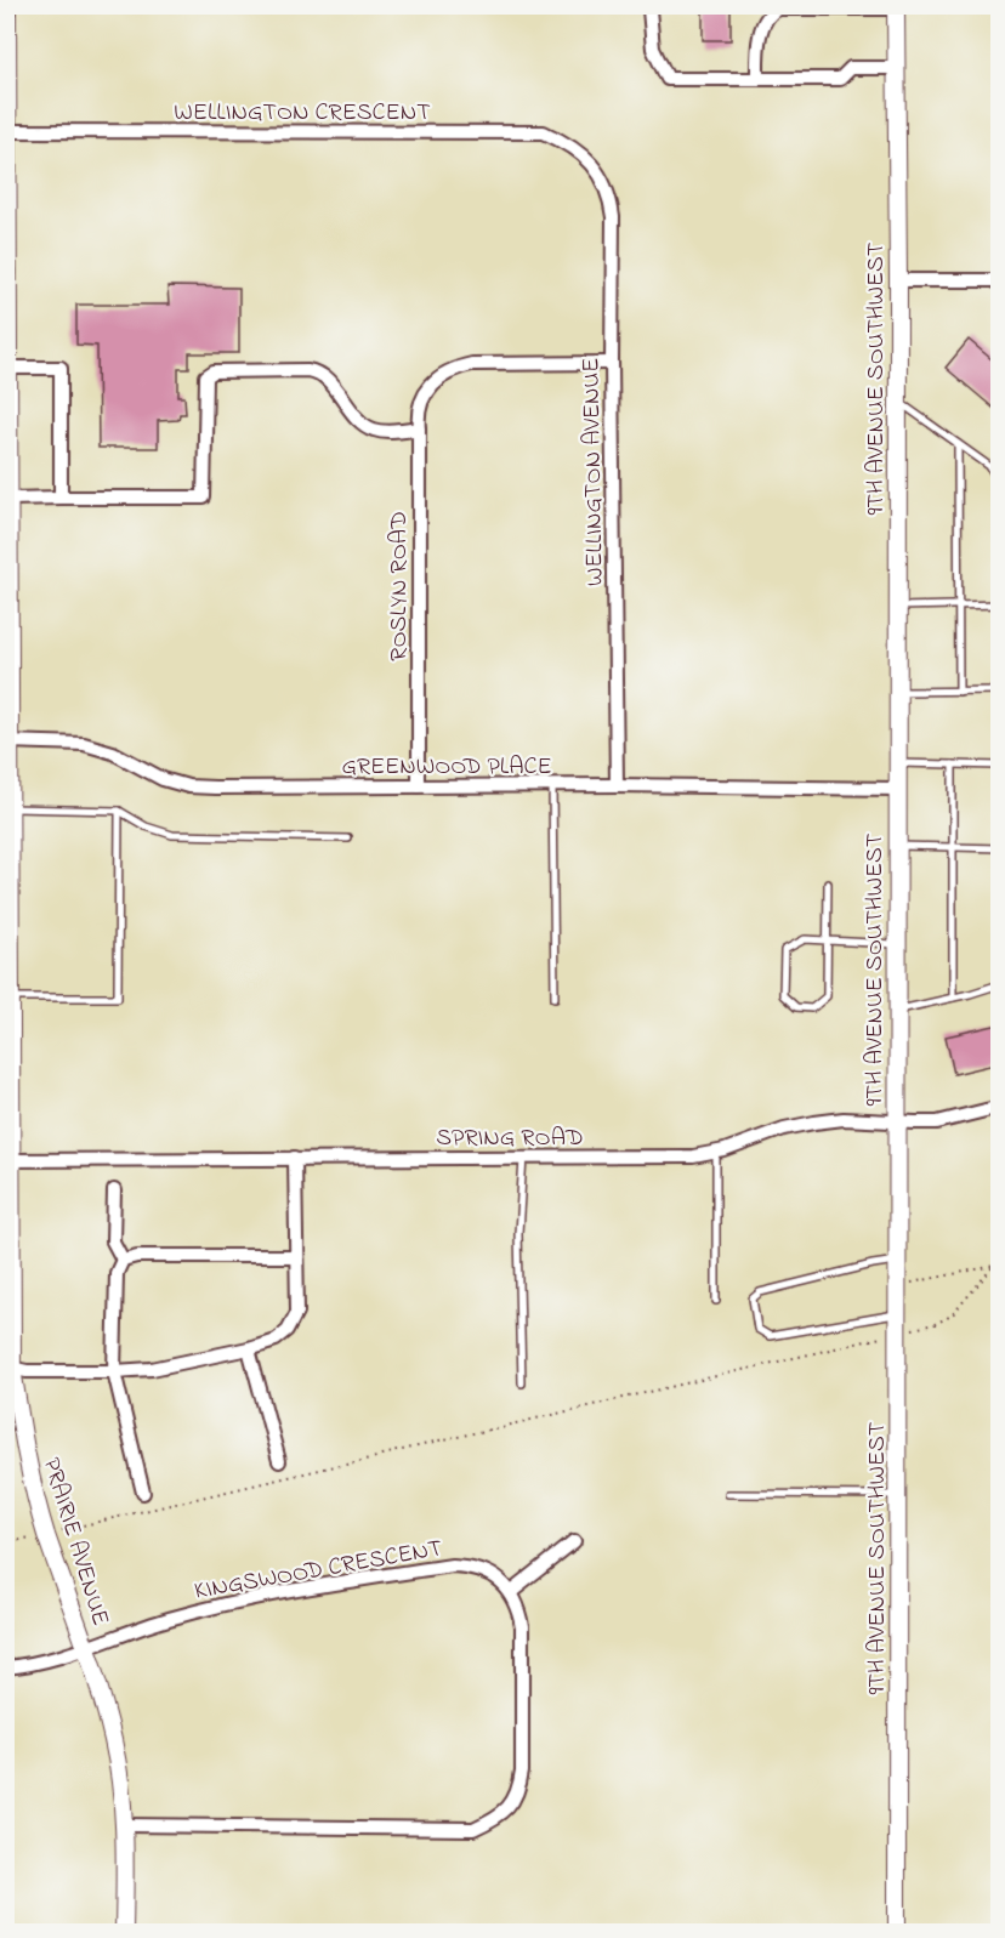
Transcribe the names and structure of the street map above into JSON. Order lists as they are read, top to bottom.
{
  "streets": {
    "street": [
      "WELLINGTON CRESCENT",
      "9TH AVENUE SOUTHWEST",
      "WELLINGTON AVENUE",
      "ROSLYN ROAD",
      "GREENWOOD PLACE",
      "SPRING ROAD",
      "PRAIRIE AVENUE",
      "KINGSWOOD CRESCENT"
    ]
  },
  "crossings": [
    ["WELLINGTON CRESCENT", "WELLINGTON AVENUE"],
    ["WELLINGTON CRESCENT", "PRAIRIE AVENUE"],
    ["9TH AVENUE SOUTHWEST", "GREENWOOD PLACE"],
    ["9TH AVENUE SOUTHWEST", "SPRING ROAD"],
    ["WELLINGTON AVENUE", "ROSLYN ROAD"],
    ["WELLINGTON AVENUE", "GREENWOOD PLACE"],
    ["ROSLYN ROAD", "GREENWOOD PLACE"],
    ["GREENWOOD PLACE", "PRAIRIE AVENUE"],
    ["SPRING ROAD", "PRAIRIE AVENUE"],
    ["PRAIRIE AVENUE", "KINGSWOOD CRESCENT"]
  ]
}
